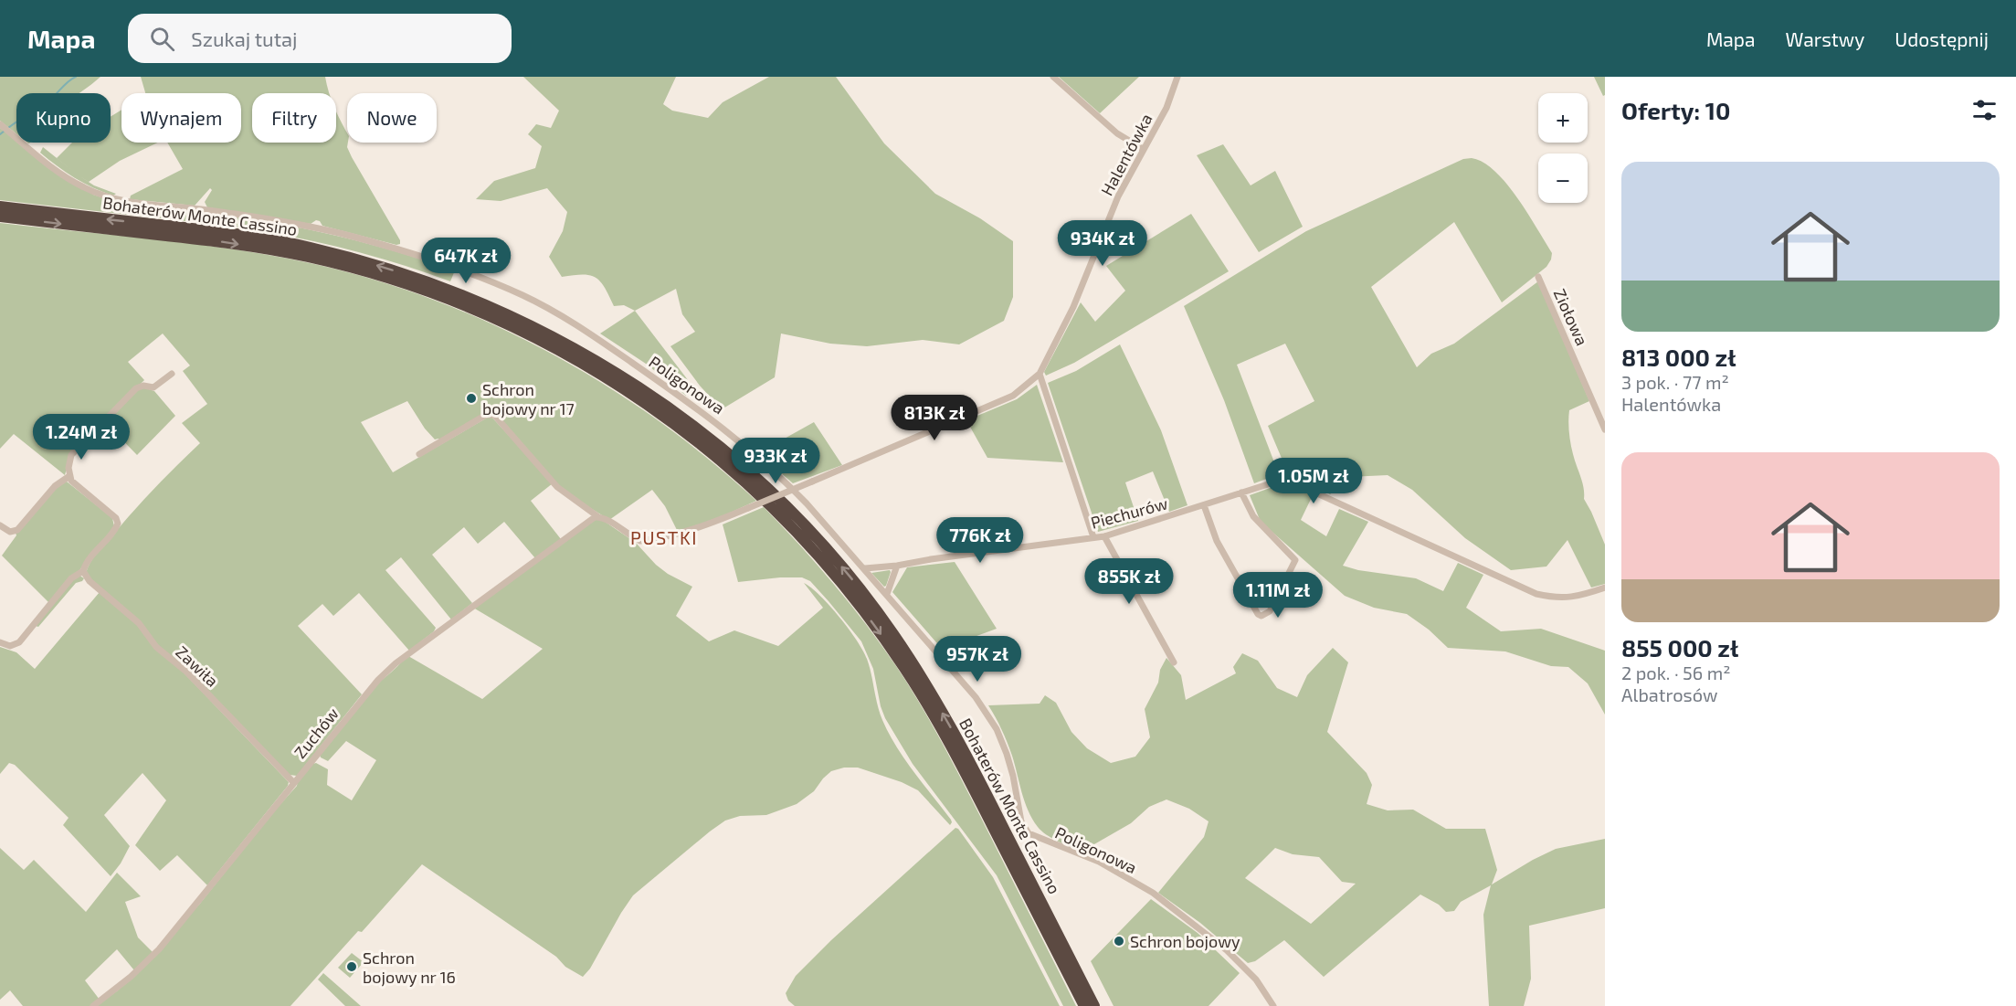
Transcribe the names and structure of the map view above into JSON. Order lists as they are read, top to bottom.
{
  "streets": {
    "highway": ["Bohaterów Monte Cassino"],
    "street": [
      "Halentówka",
      "Ziołowa",
      "Poligonowa",
      "Piechurów",
      "Zawiła",
      "Zuchów"
    ]
  },
  "crossings": [
    ["Halentówka", "Zuchów"],
    ["Poligonowa", "Piechurów"],
    ["Zawiła", "Zuchów"]
  ],
  "districts": ["PUSTKI"],
  "places": ["Schron bojowy nr 17", "Schron bojowy", "Schron bojowy nr 16"],
  "page": {
    "header": "Mapa",
    "search": "Szukaj tutaj",
    "nav": ["Mapa", "Warstwy", "Udostępnij"],
    "heading": "Oferty: 10",
    "map_buttons": ["+", "−"],
    "chip": [
      "Kupno",
      "Wynajem",
      "Filtry",
      "Nowe"
    ],
    "list": [
      {
        "name": "813 000 zł",
        "note": "3 pok. · 77 m² · Halentówka"
      },
      {
        "name": "855 000 zł",
        "note": "2 pok. · 56 m² · Albatrosów"
      }
    ],
    "price": [
      "934K zł",
      "647K zł",
      "813K zł",
      "1.24M zł",
      "933K zł",
      "1.05M zł",
      "776K zł",
      "855K zł",
      "1.11M zł",
      "957K zł"
    ]
  }
}
